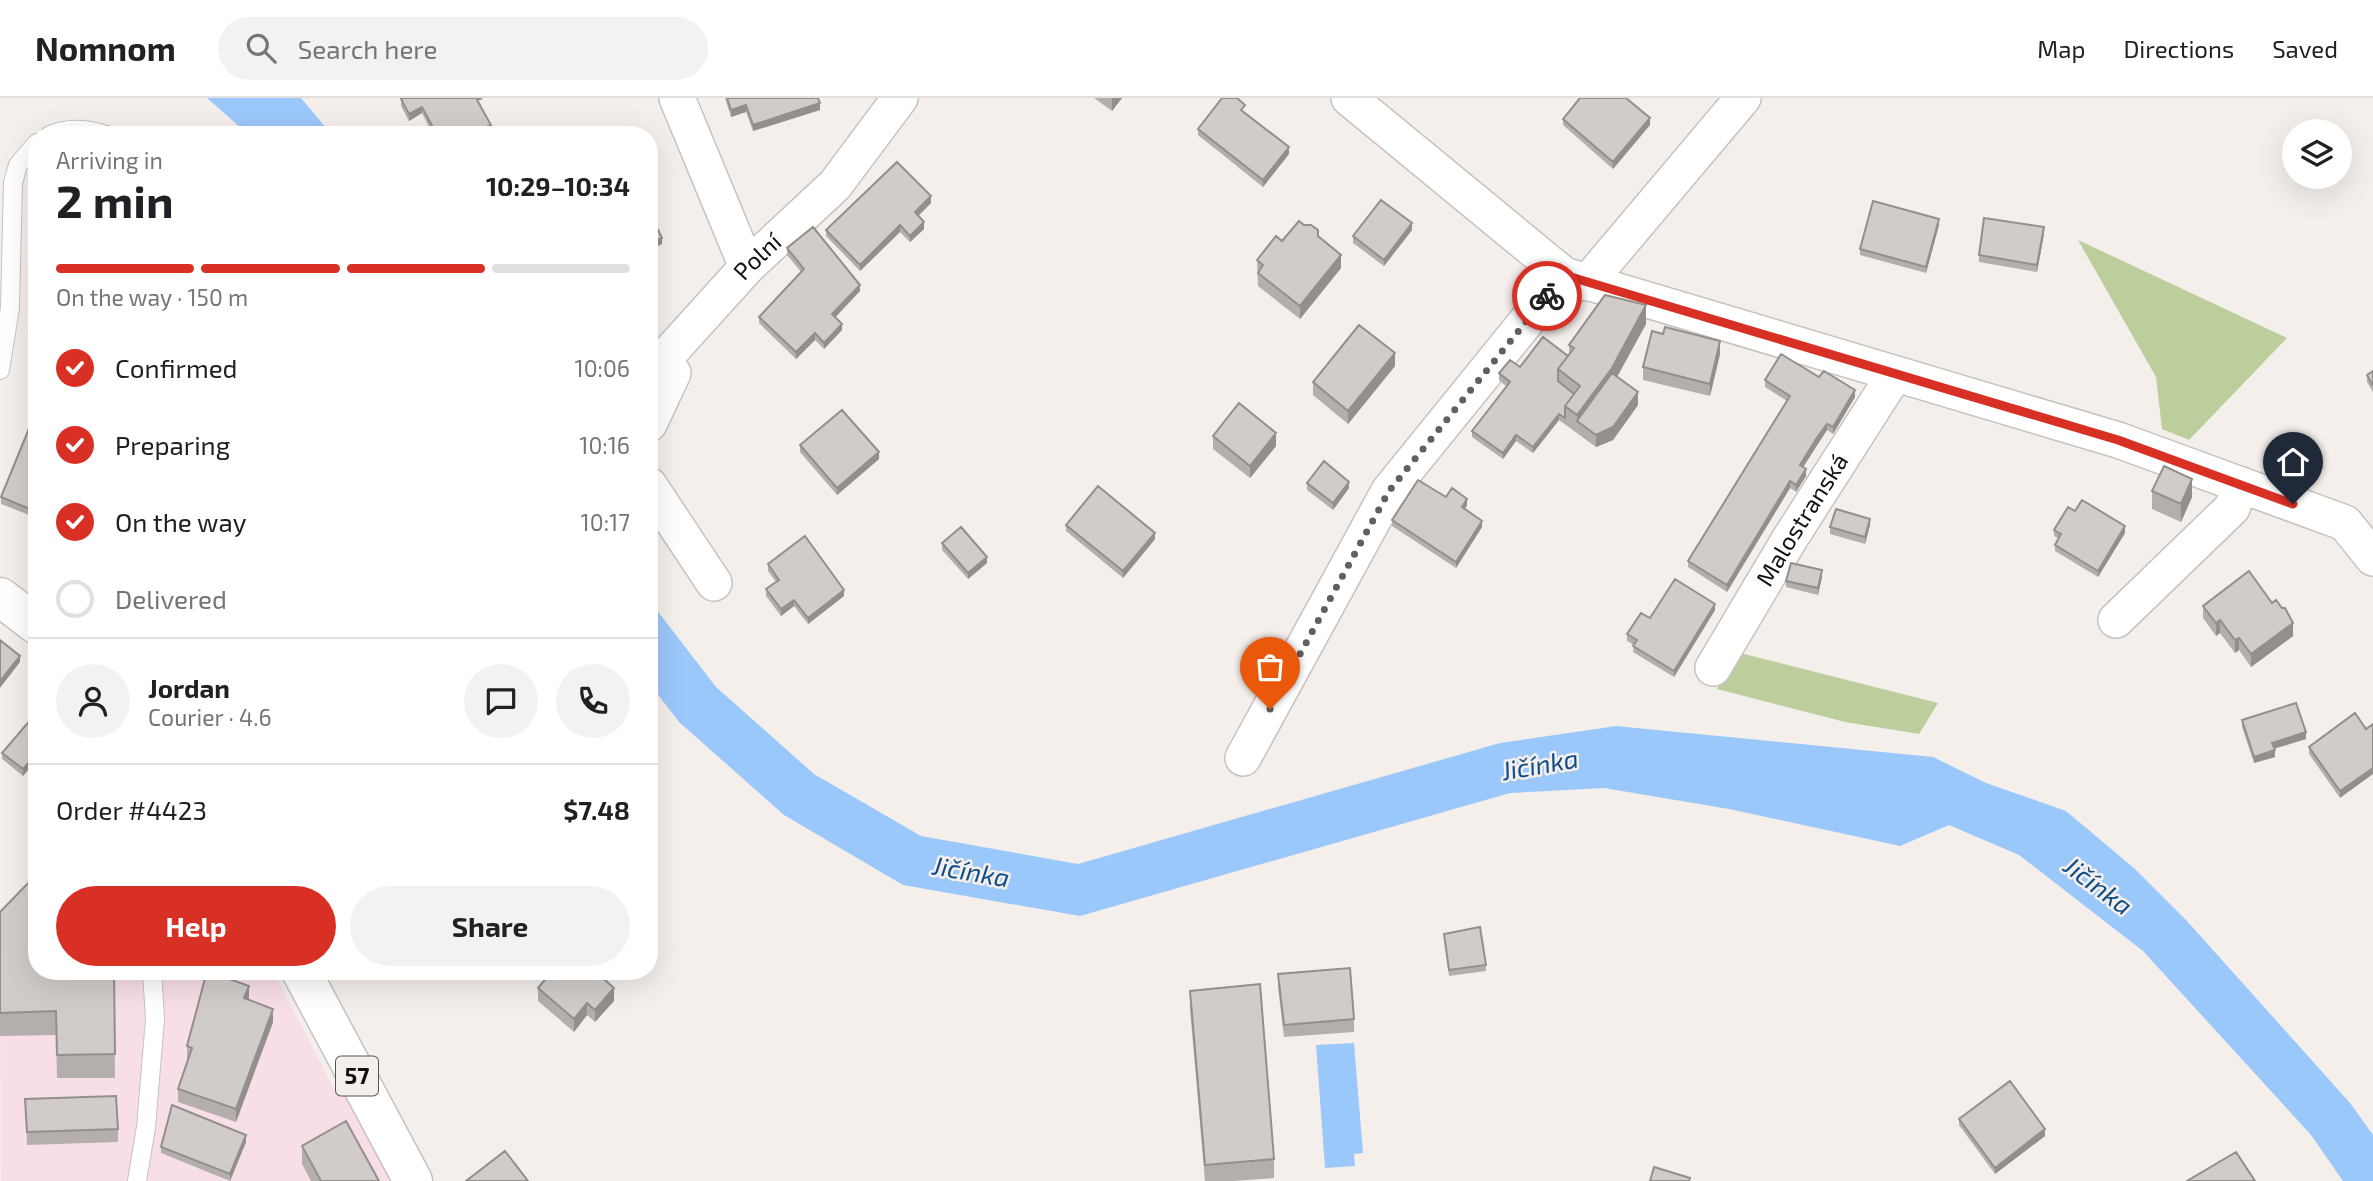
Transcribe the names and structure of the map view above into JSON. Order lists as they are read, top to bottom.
{
  "streets": {
    "main road": ["57"],
    "street": ["Polní", "Malostranská"]
  },
  "water": ["Jičínka"],
  "page": {
    "header": "Nomnom",
    "search": "Search here",
    "nav": ["Map", "Directions", "Saved"],
    "heading": ["2 min", "Arriving in", "10:29–10:34"],
    "panel": [
      "Jordan",
      "Courier · 4.6",
      "Order #4423",
      "$7.48"
    ],
    "bar": "On the way · 150 m",
    "list": [
      ["Confirmed", "10:06"],
      ["Preparing", "10:16"],
      ["On the way", "10:17"],
      "Delivered"
    ],
    "buttons": ["Help", "Share"]
  }
}
